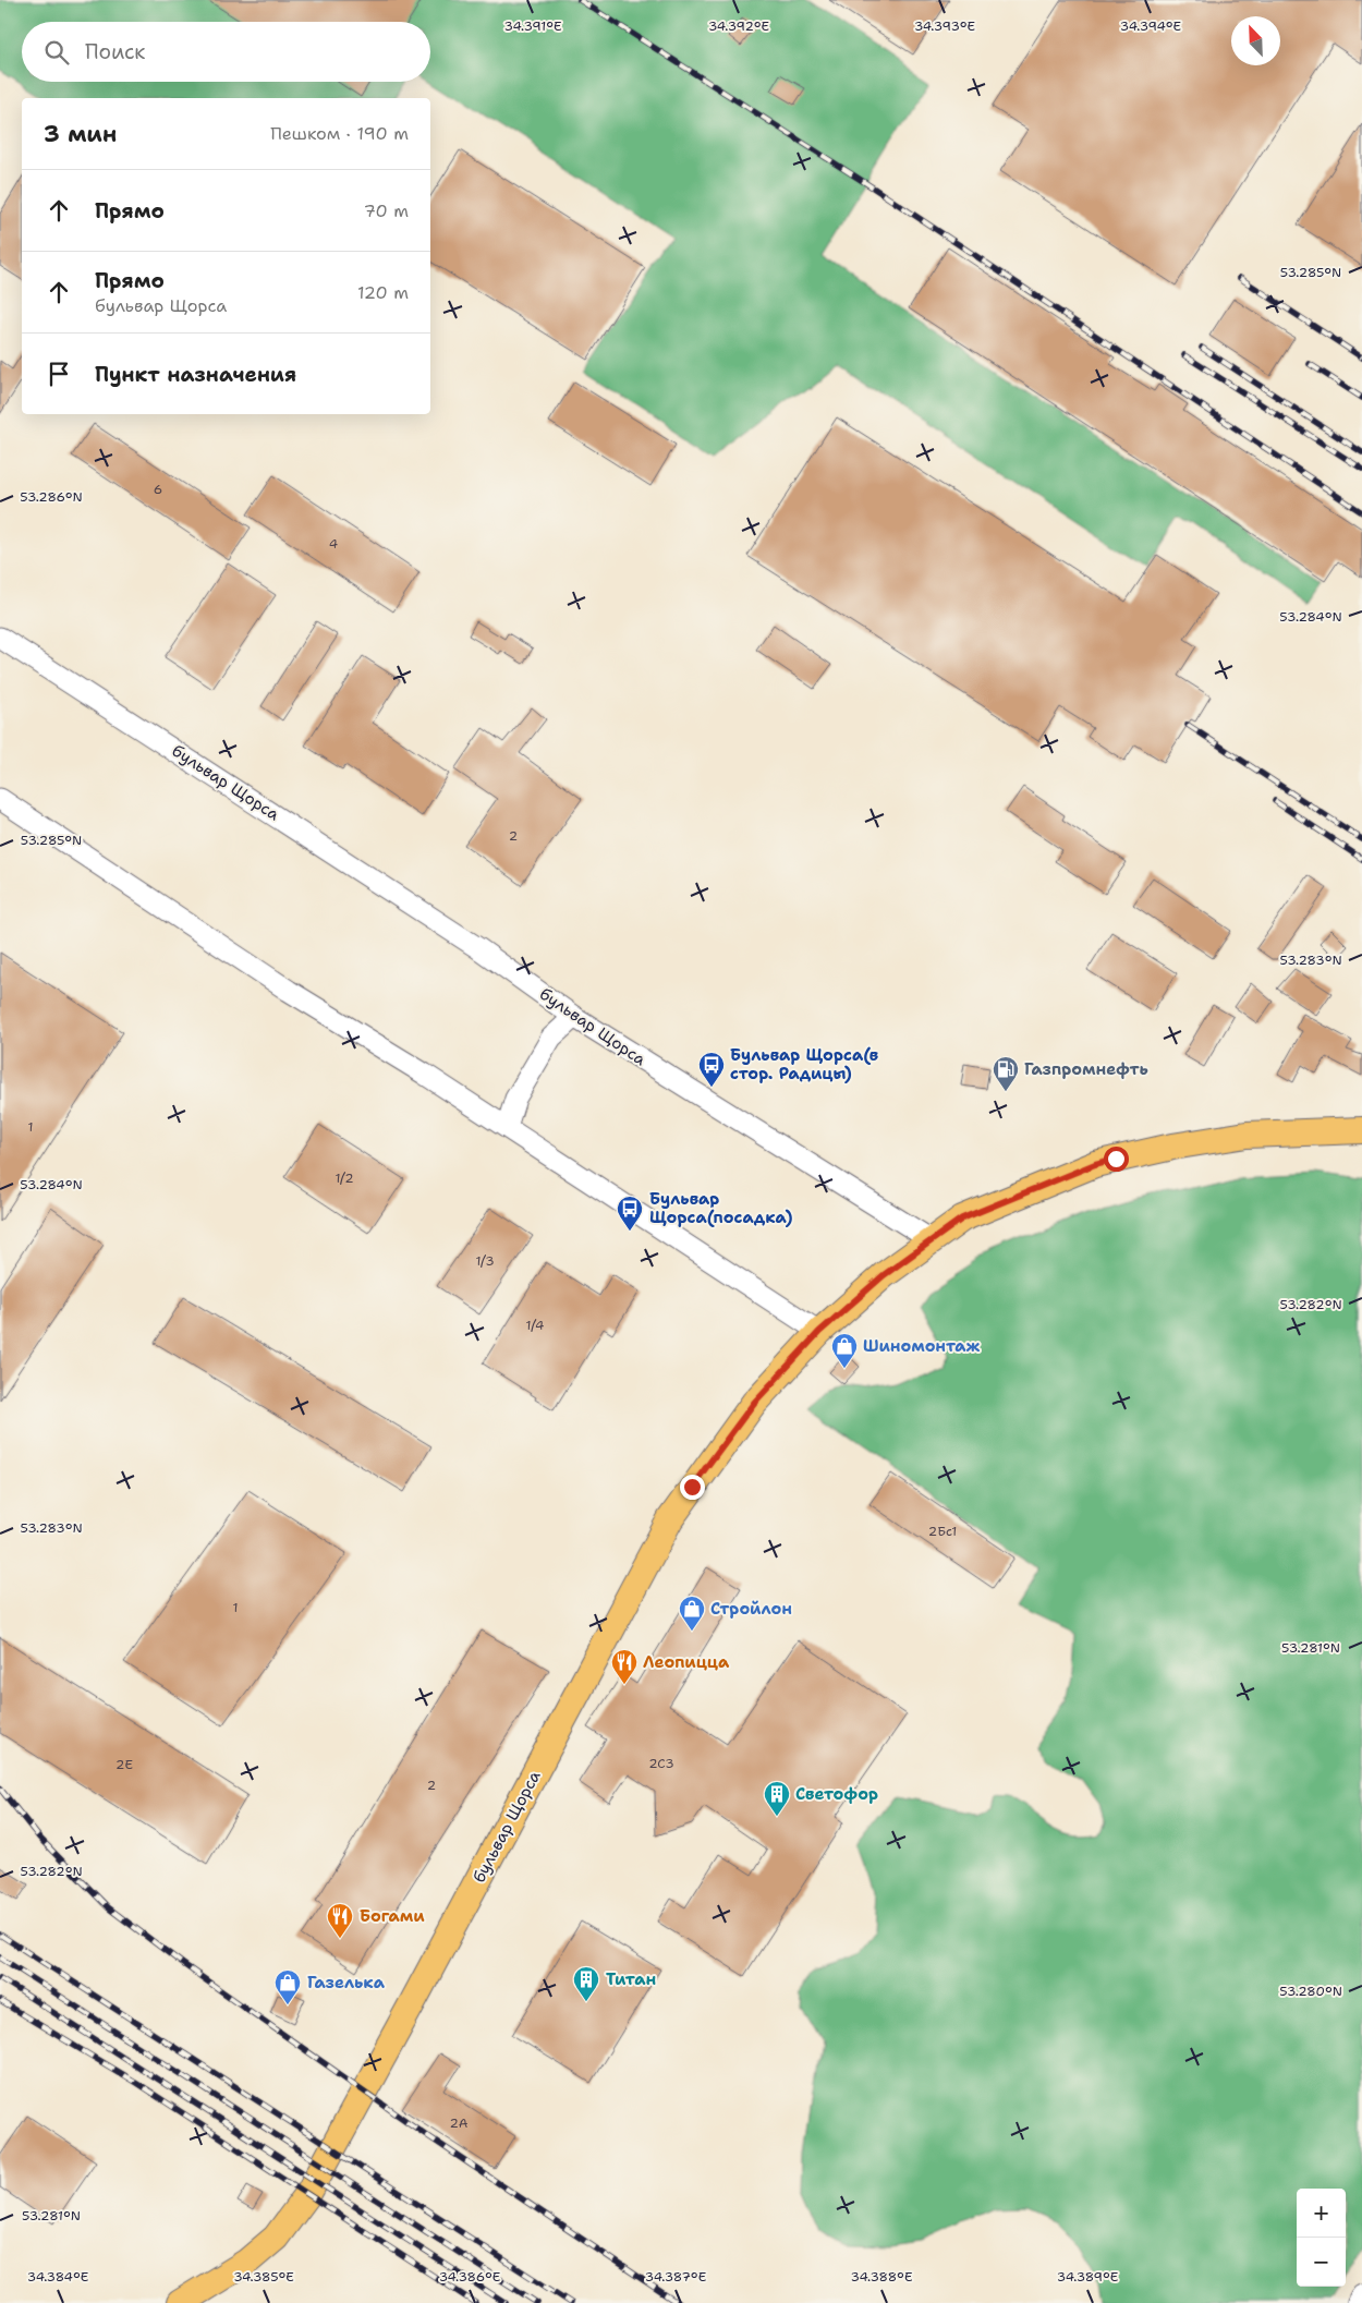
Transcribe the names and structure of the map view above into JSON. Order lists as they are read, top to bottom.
{
  "streets": {
    "main road": ["бульвар Щорса"]
  },
  "places": {
    "bus stop": ["Бульвар Щорса(в стор. Радицы)", "Бульвар Щорса(посадка)"],
    "fuel station": ["Газпромнефть"],
    "shop": ["Шиномонтаж", "Стройлон", "Газелька"],
    "restaurant": ["Леопицца", "Богами"],
    "building": ["Светофор", "Титан"]
  },
  "house_numbers": [
    "6",
    "4",
    "2",
    "1",
    "1/2",
    "1/3",
    "1/4",
    "2Бс1",
    "1",
    "2С3",
    "2Е",
    "2",
    "2А"
  ],
  "north": "top left",
  "page": {
    "search": "Поиск",
    "heading": ["3 мин", "Пешком · 190 m"],
    "list": [
      ["Прямо", "70 m"],
      ["Прямо", "бульвар Щорса", "120 m"],
      "Пункт назначения"
    ],
    "map_buttons": ["+", "−"]
  },
  "coordinates": [
    "34.391°E",
    "34.392°E",
    "34.393°E",
    "34.394°E",
    "53.285°N",
    "53.286°N",
    "53.284°N",
    "53.283°N",
    "53.282°N",
    "53.281°N",
    "53.280°N",
    "34.384°E",
    "34.385°E",
    "34.386°E",
    "34.387°E",
    "34.388°E",
    "34.389°E"
  ]
}
